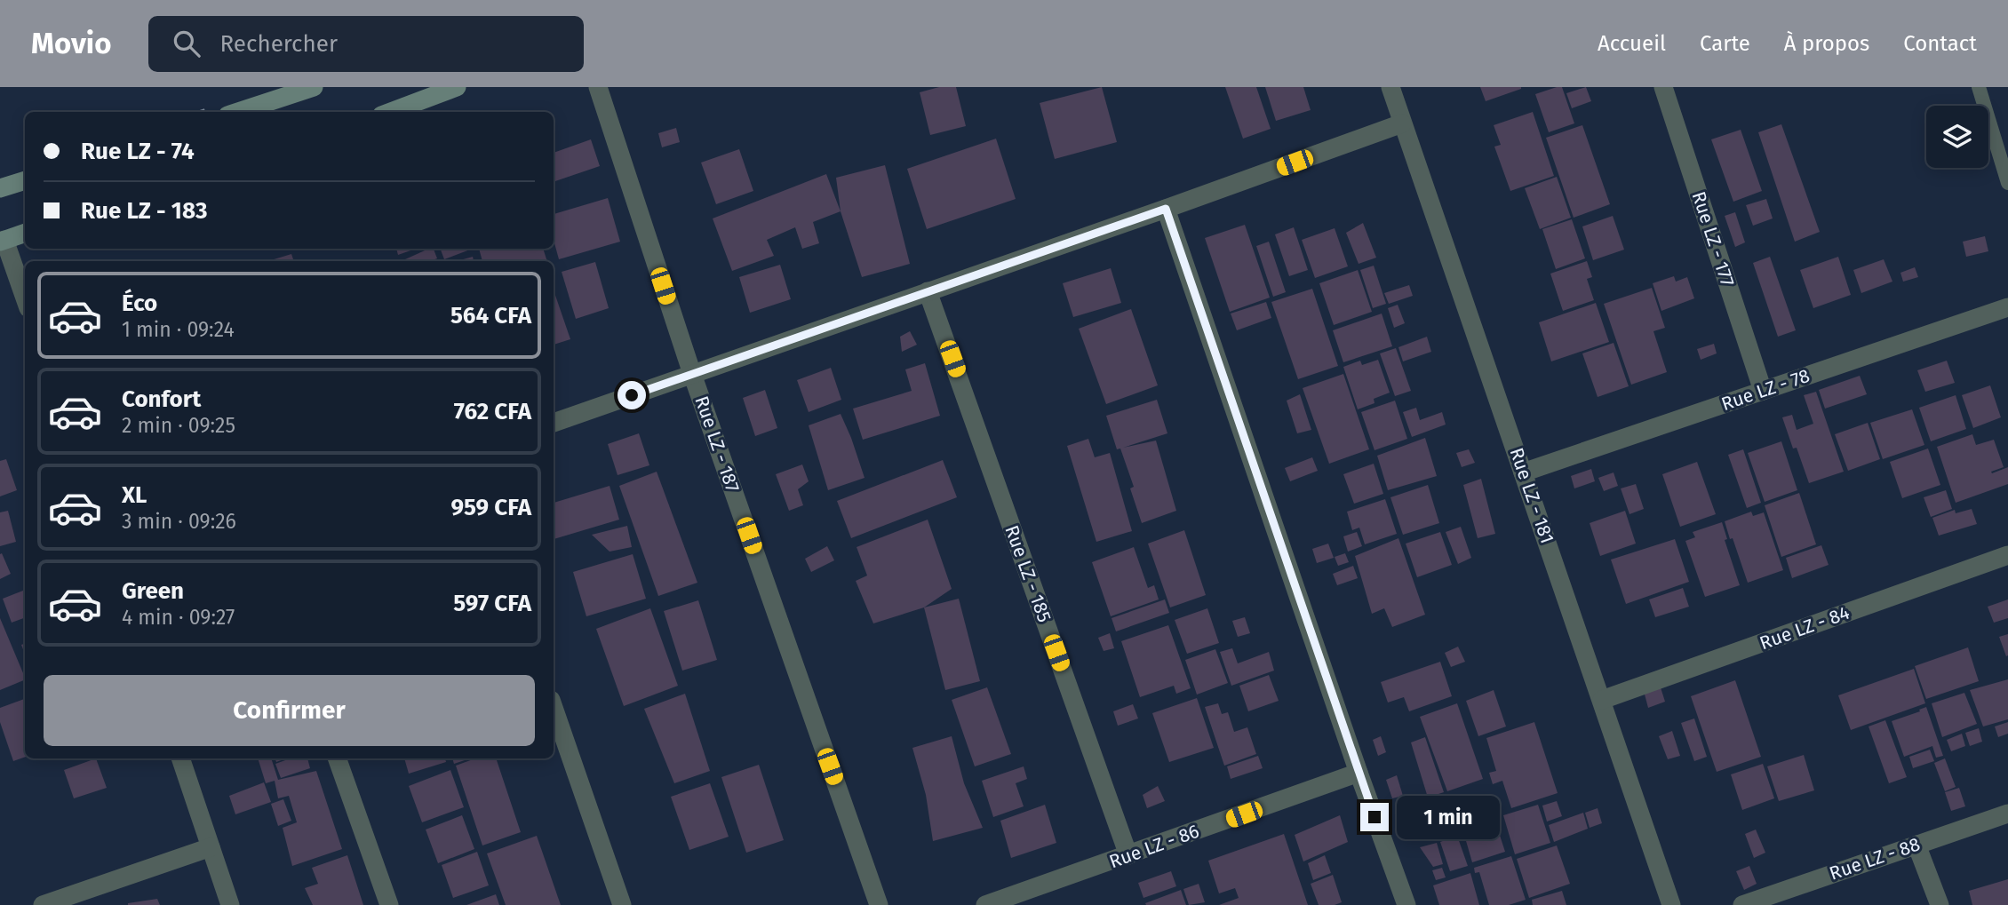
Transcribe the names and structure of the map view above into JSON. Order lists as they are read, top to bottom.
{
  "streets": {
    "street": [
      "Rue LZ - 177",
      "Rue LZ - 78",
      "Rue LZ - 187",
      "Rue LZ - 181",
      "Rue LZ - 185",
      "Rue LZ - 84",
      "Rue LZ - 86",
      "Rue LZ - 88"
    ]
  },
  "crossings": [
    ["Rue LZ - 177", "Rue LZ - 78"],
    ["Rue LZ - 78", "Rue LZ - 181"],
    ["Rue LZ - 181", "Rue LZ - 84"],
    ["Rue LZ - 185", "Rue LZ - 86"]
  ],
  "page": {
    "header": "Movio",
    "search": "Rechercher",
    "nav": [
      "Accueil",
      "Carte",
      "À propos",
      "Contact"
    ],
    "banner": ["Rue LZ - 74", "Rue LZ - 183"],
    "list": [
      {
        "name": "Éco",
        "note": "1 min · 09:24",
        "value": "564 CFA"
      },
      {
        "name": "Confort",
        "note": "2 min · 09:25",
        "value": "762 CFA"
      },
      {
        "name": "XL",
        "note": "3 min · 09:26",
        "value": "959 CFA"
      },
      {
        "name": "Green",
        "note": "4 min · 09:27",
        "value": "597 CFA"
      }
    ],
    "buttons": "Confirmer",
    "bubble": "1 min"
  }
}
